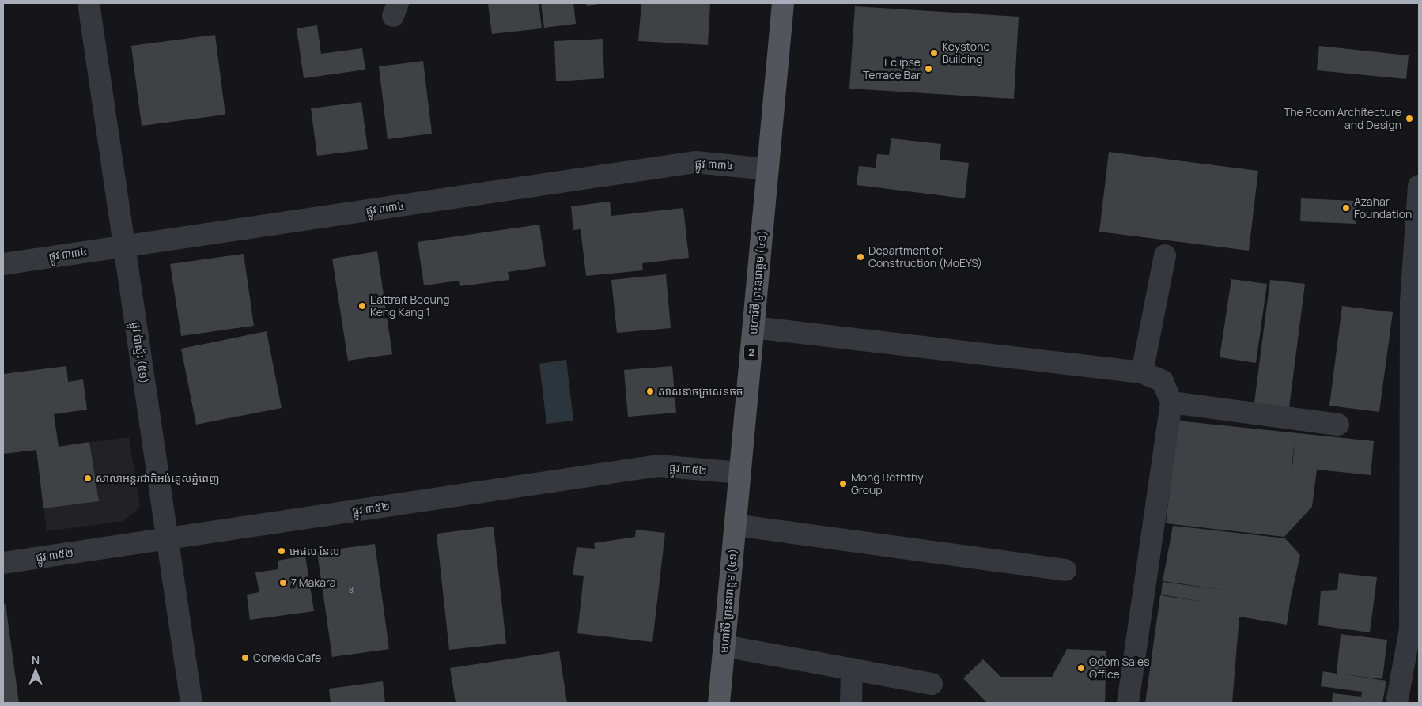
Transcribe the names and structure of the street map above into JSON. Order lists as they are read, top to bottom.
{
  "streets": {
    "main road": ["មហាវិថី ព្រះនរោត្តម (៤១)", "2"],
    "street": ["ផ្លូវ ៣៣៤", "ផ្លូវ ប៉ាស្ទ័រ (៥១)", "ផ្លូវ ៣៥២"]
  },
  "crossings": [
    ["ផ្លូវ ៣៣៤", "មហាវិថី ព្រះនរោត្តម (៤១)"],
    ["ផ្លូវ ៣៣៤", "ផ្លូវ ប៉ាស្ទ័រ (៥១)"],
    ["មហាវិថី ព្រះនរោត្តម (៤១)", "ផ្លូវ ៣៥២"],
    ["ផ្លូវ ប៉ាស្ទ័រ (៥១)", "ផ្លូវ ៣៥២"]
  ],
  "places": [
    "Keystone Building",
    "Eclipse Terrace Bar",
    "The Room Architecture and Design",
    "Azahar Foundation",
    "Department of Construction (MoEYS)",
    "L’attrait Beoung Keng Kang 1",
    "សាសនាចក្រសេនចច",
    "សាលាអន្តរជាតិអង់គ្លេសភ្នំពេញ",
    "Mong Reththy Group",
    "អេផល នែល",
    "7 Makara",
    "Conekla Cafe",
    "Odom Sales Office"
  ],
  "house_numbers": ["8"],
  "north": "top"
}
